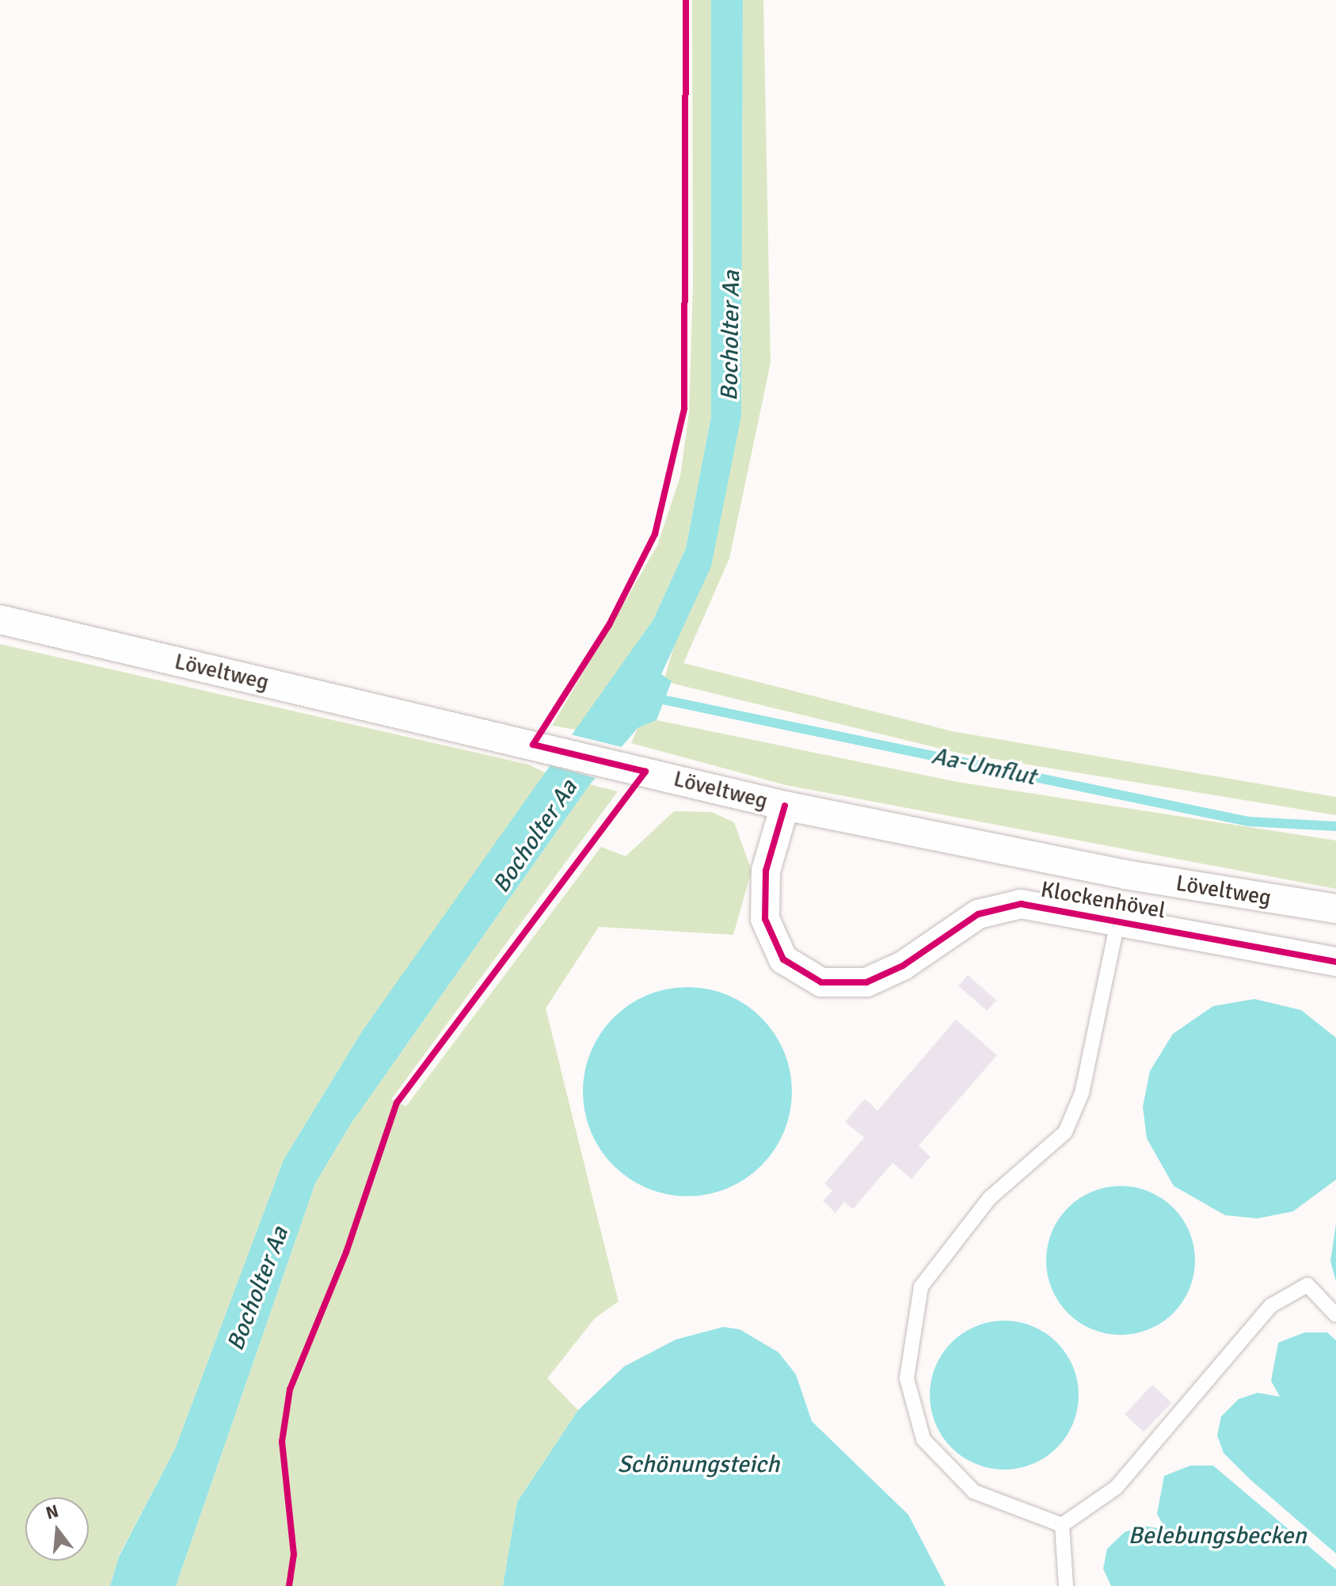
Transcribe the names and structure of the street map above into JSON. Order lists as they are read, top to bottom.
{
  "streets": {
    "street": ["Löveltweg", "Klockenhövel"]
  },
  "crossings": [
    ["Löveltweg", "Klockenhövel"]
  ],
  "water": [
    "Bocholter Aa",
    "Aa-Umflut",
    "Schönungsteich",
    "Belebungsbecken"
  ],
  "north": "top"
}
